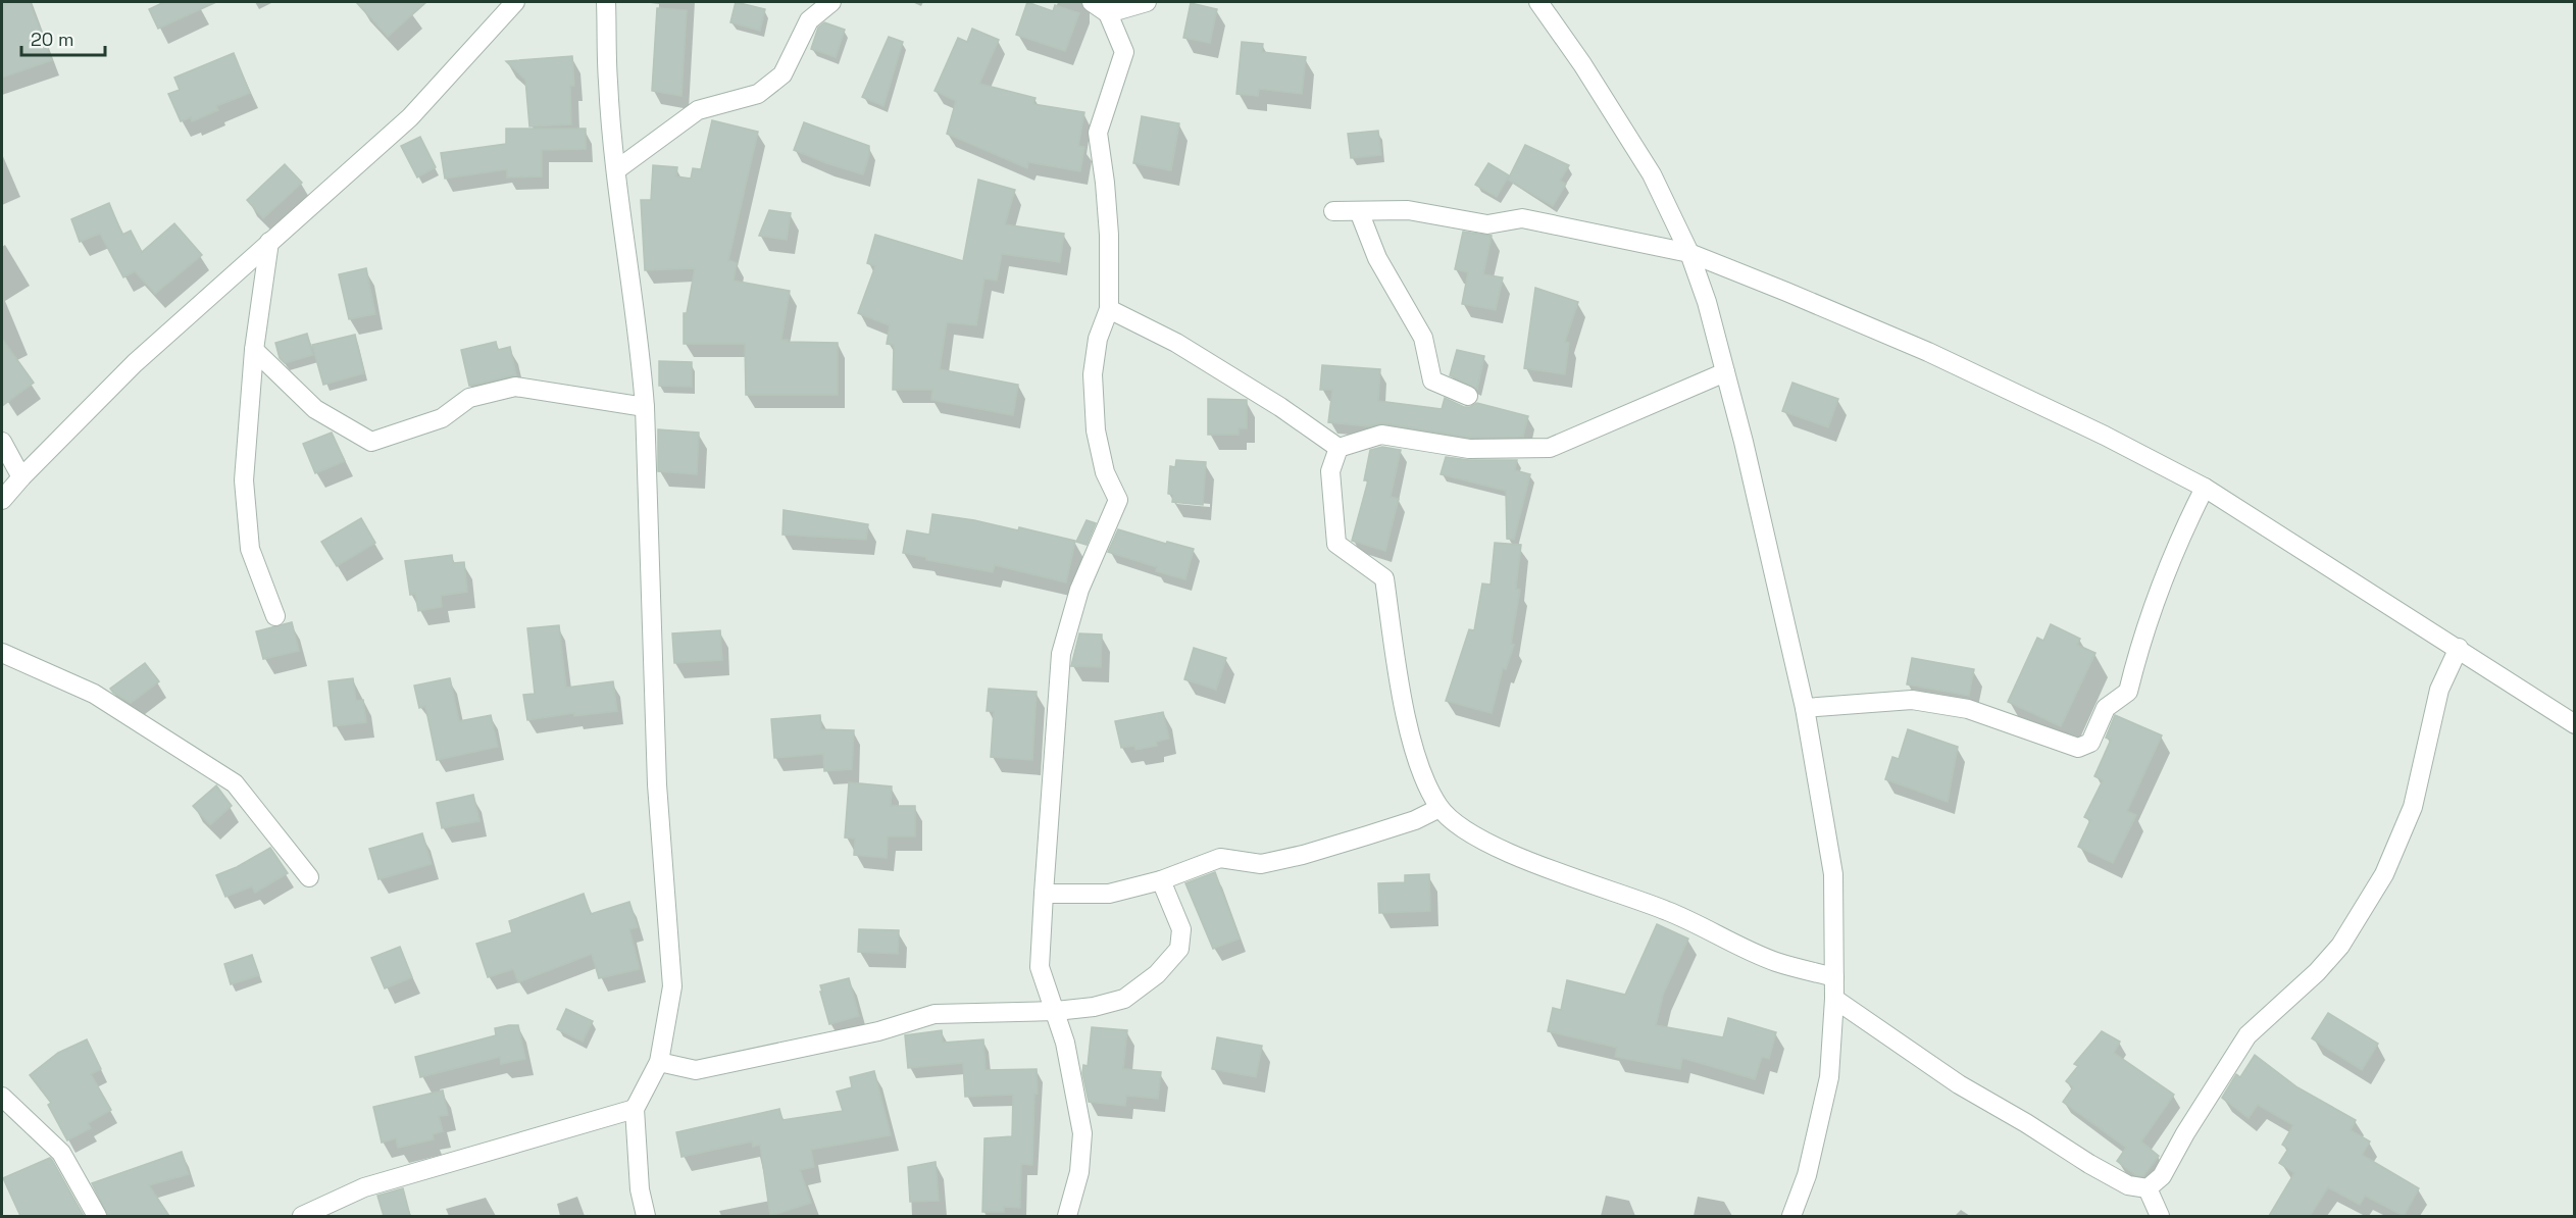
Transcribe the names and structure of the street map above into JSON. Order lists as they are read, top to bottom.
{
  "scale_bar": "20 m"
}
